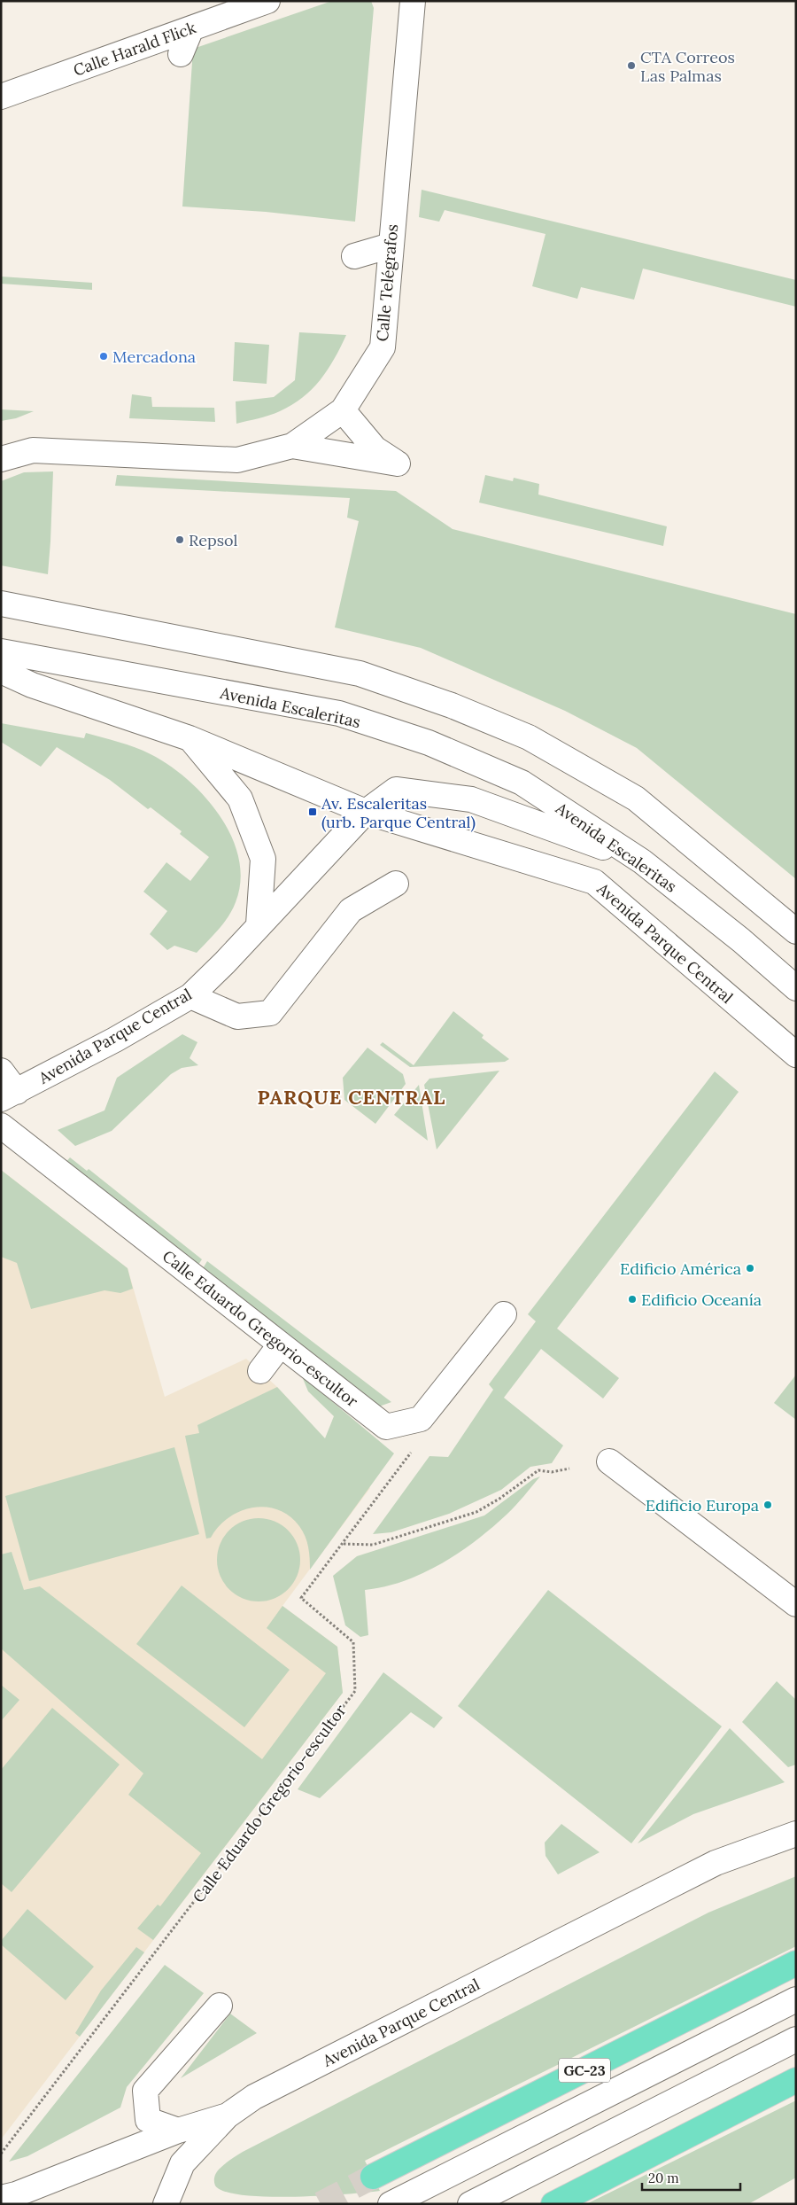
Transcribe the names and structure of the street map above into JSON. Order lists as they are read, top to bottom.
{
  "streets": {
    "highway": ["GC-23"],
    "street": [
      "Calle Harald Flick",
      "Calle Telégrafos",
      "Avenida Escaleritas",
      "Avenida Parque Central",
      "Calle Eduardo Gregorio-escultor"
    ]
  },
  "crossings": [
    ["Avenida Escaleritas", "Avenida Parque Central"]
  ],
  "districts": ["PARQUE CENTRAL"],
  "places": {
    "other": [
      "CTA Correos Las Palmas",
      "Mercadona",
      "Repsol",
      "Edificio América",
      "Edificio Oceanía",
      "Edificio Europa"
    ],
    "transit": ["Av. Escaleritas (urb. Parque Central)"]
  },
  "scale_bar": "20 m"
}
